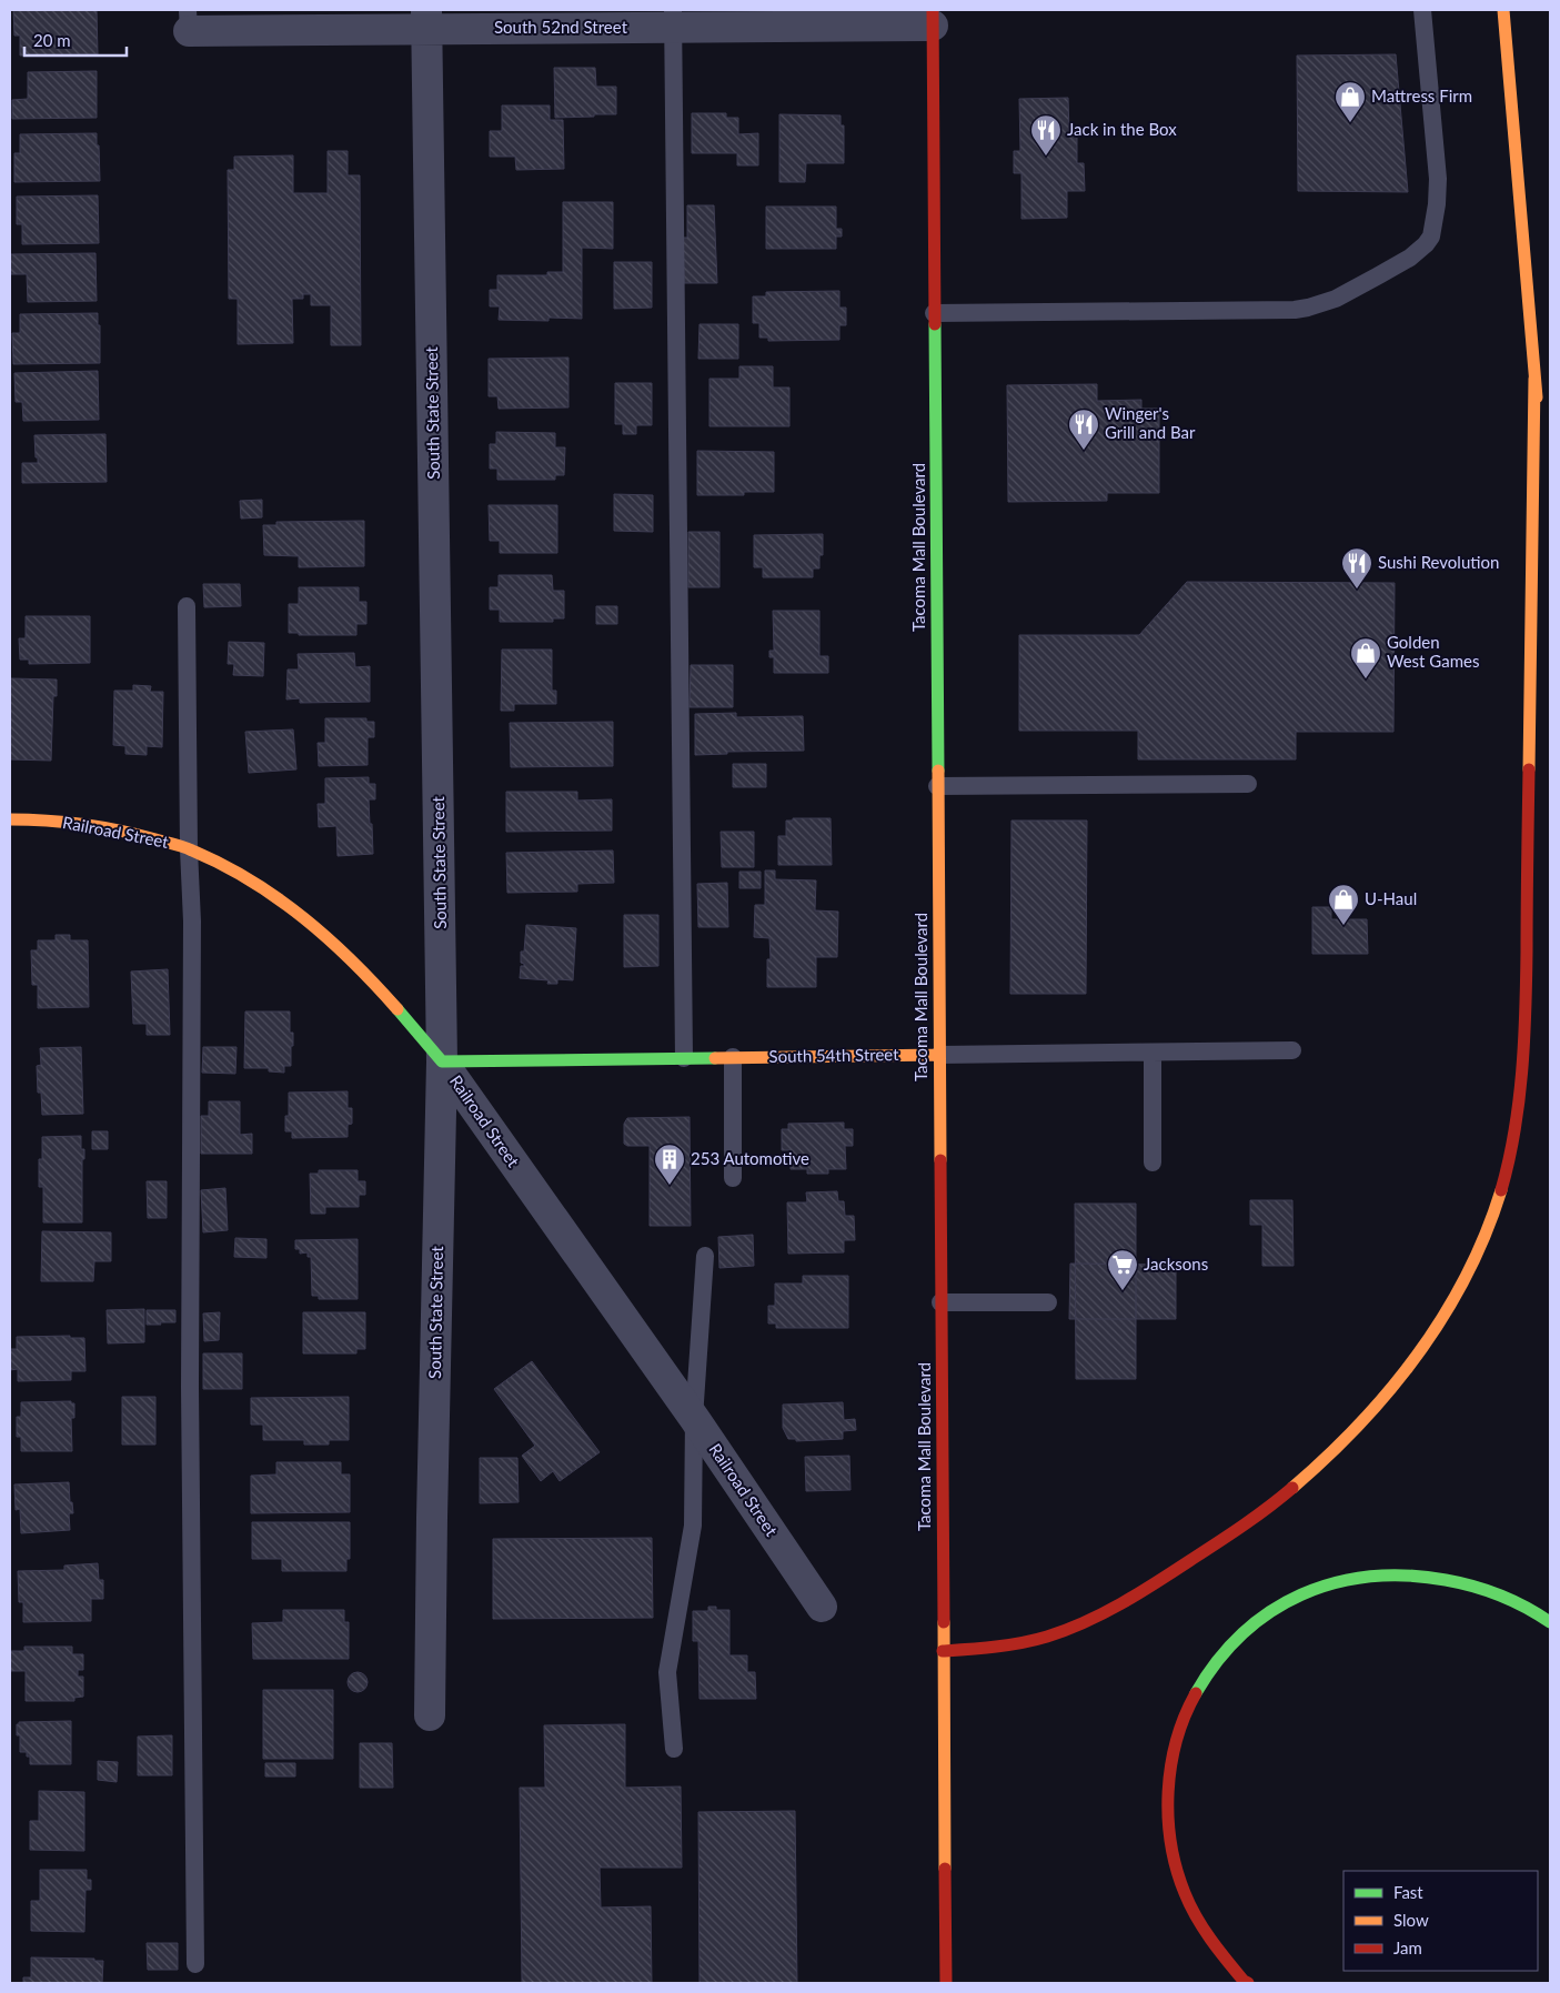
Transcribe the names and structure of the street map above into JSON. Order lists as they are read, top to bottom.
{
  "streets": {
    "main road": ["Tacoma Mall Boulevard", "Railroad Street", "South 54th Street"],
    "street": ["South 52nd Street", "South State Street"]
  },
  "crossings": [
    ["South 52nd Street", "South State Street"],
    ["South 52nd Street", "Tacoma Mall Boulevard"],
    ["South State Street", "Railroad Street"],
    ["South State Street", "South 54th Street"],
    ["Tacoma Mall Boulevard", "South 54th Street"],
    ["Railroad Street", "South 54th Street"]
  ],
  "places": {
    "shop": ["Mattress Firm", "Golden West Games", "U-Haul"],
    "restaurant": ["Jack in the Box", "Winger's Grill and Bar", "Sushi Revolution"],
    "building": ["253 Automotive"],
    "supermarket": ["Jacksons"]
  },
  "legend": ["Fast", "Slow", "Jam"],
  "scale_bar": "20 m"
}
